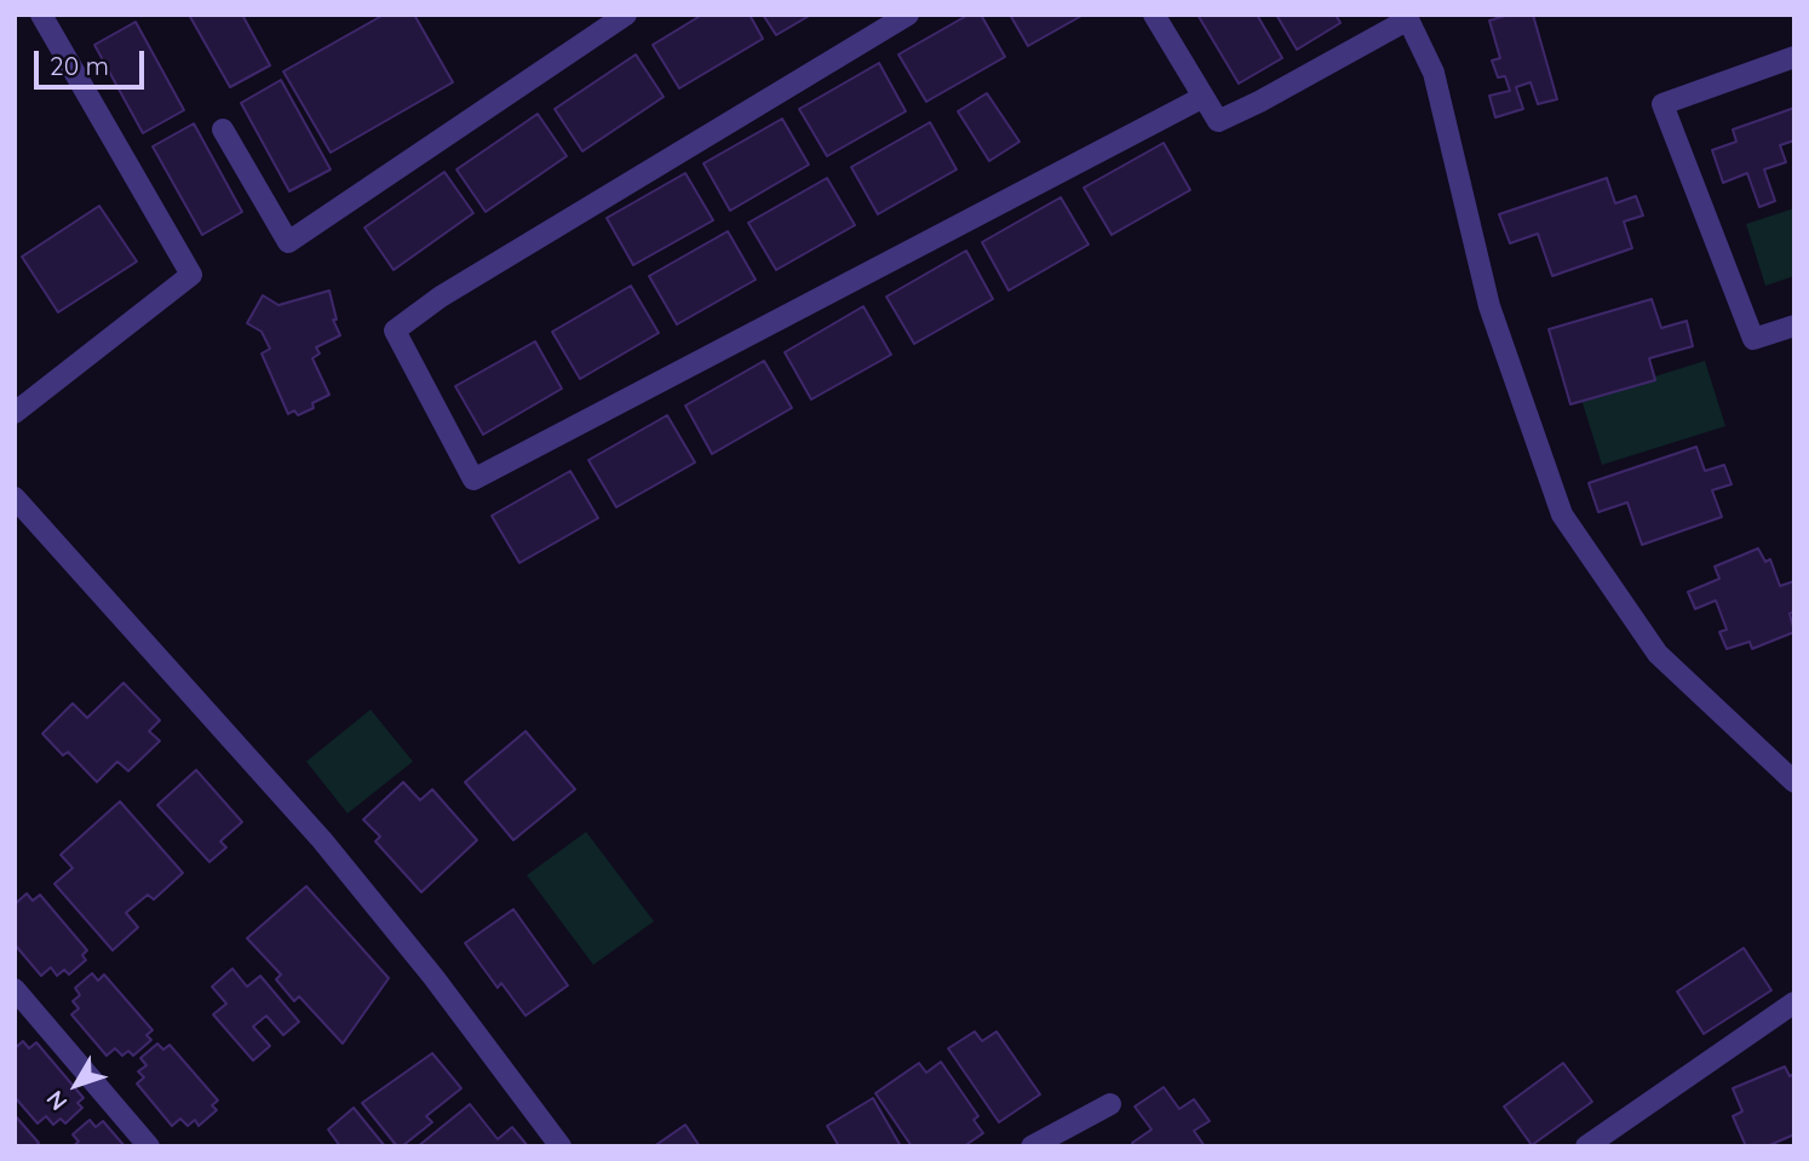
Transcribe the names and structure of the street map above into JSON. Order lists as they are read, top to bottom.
{
  "scale_bar": "20 m",
  "north": "bottom left"
}
